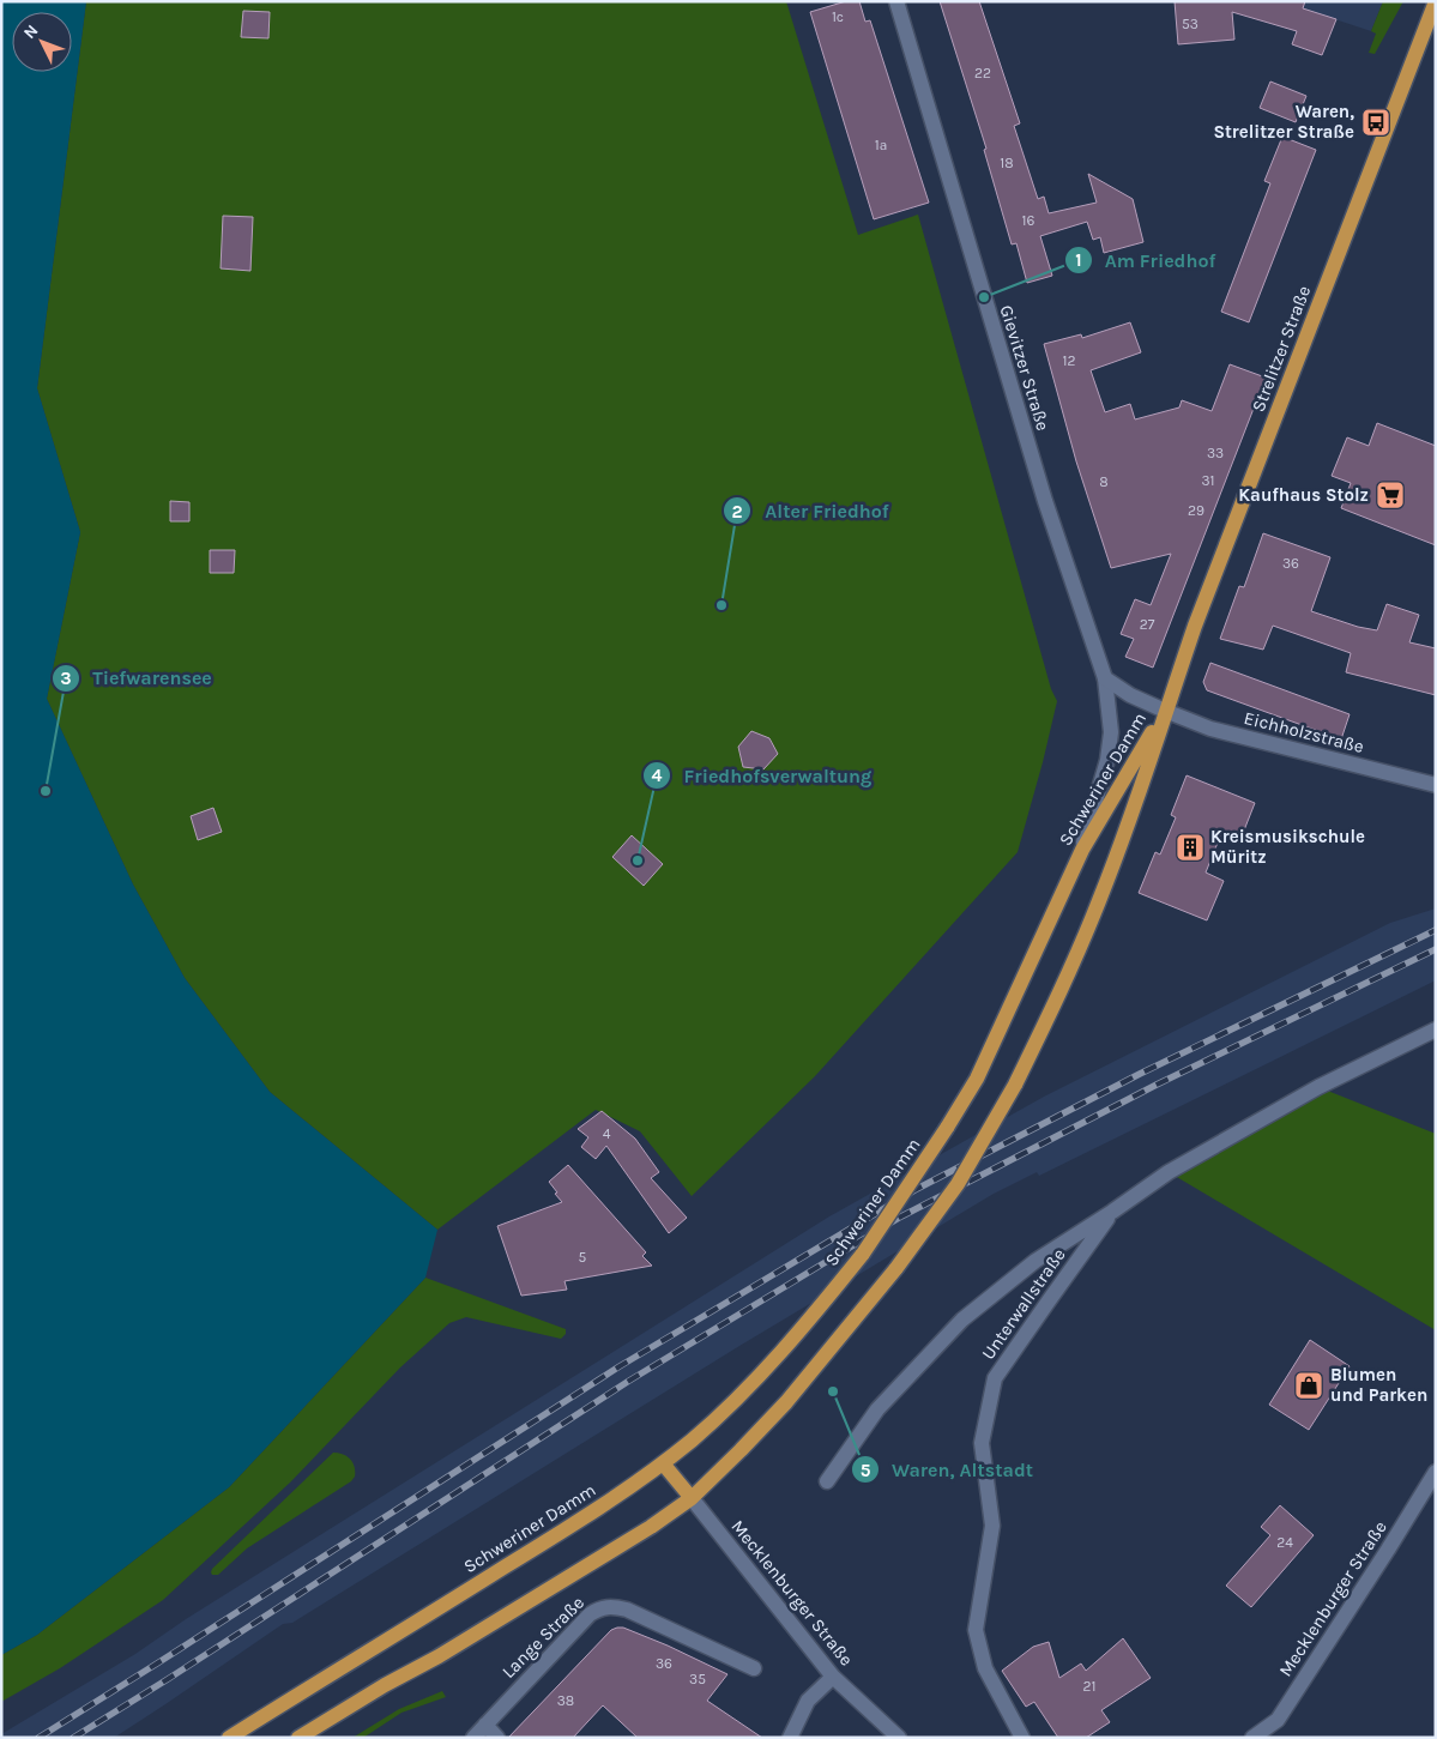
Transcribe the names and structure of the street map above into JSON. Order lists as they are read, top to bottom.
{
  "streets": {
    "main road": ["Strelitzer Straße", "Schweriner Damm", "Mecklenburger Straße"],
    "street": [
      "Gievitzer Straße",
      "Eichholzstraße",
      "Unterwallstraße",
      "Lange Straße"
    ]
  },
  "crossings": [
    ["Strelitzer Straße", "Eichholzstraße"],
    ["Strelitzer Straße", "Schweriner Damm"],
    ["Gievitzer Straße", "Schweriner Damm"],
    ["Eichholzstraße", "Schweriner Damm"],
    ["Schweriner Damm", "Mecklenburger Straße"]
  ],
  "places": {
    "bus stop": ["Waren, Strelitzer Straße"],
    "other": [
      "Am Friedhof",
      "Alter Friedhof",
      "Tiefwarensee",
      "Friedhofsverwaltung",
      "Waren, Altstadt"
    ],
    "supermarket": ["Kaufhaus Stolz"],
    "building": ["Kreismusikschule Müritz"],
    "shop": ["Blumen und Parken"]
  },
  "house_numbers": [
    "1c",
    "53",
    "22",
    "1a",
    "18",
    "16",
    "12",
    "33",
    "31",
    "8",
    "29",
    "36",
    "27",
    "4",
    "5",
    "24",
    "36",
    "35",
    "21",
    "38"
  ],
  "north": "top left"
}
